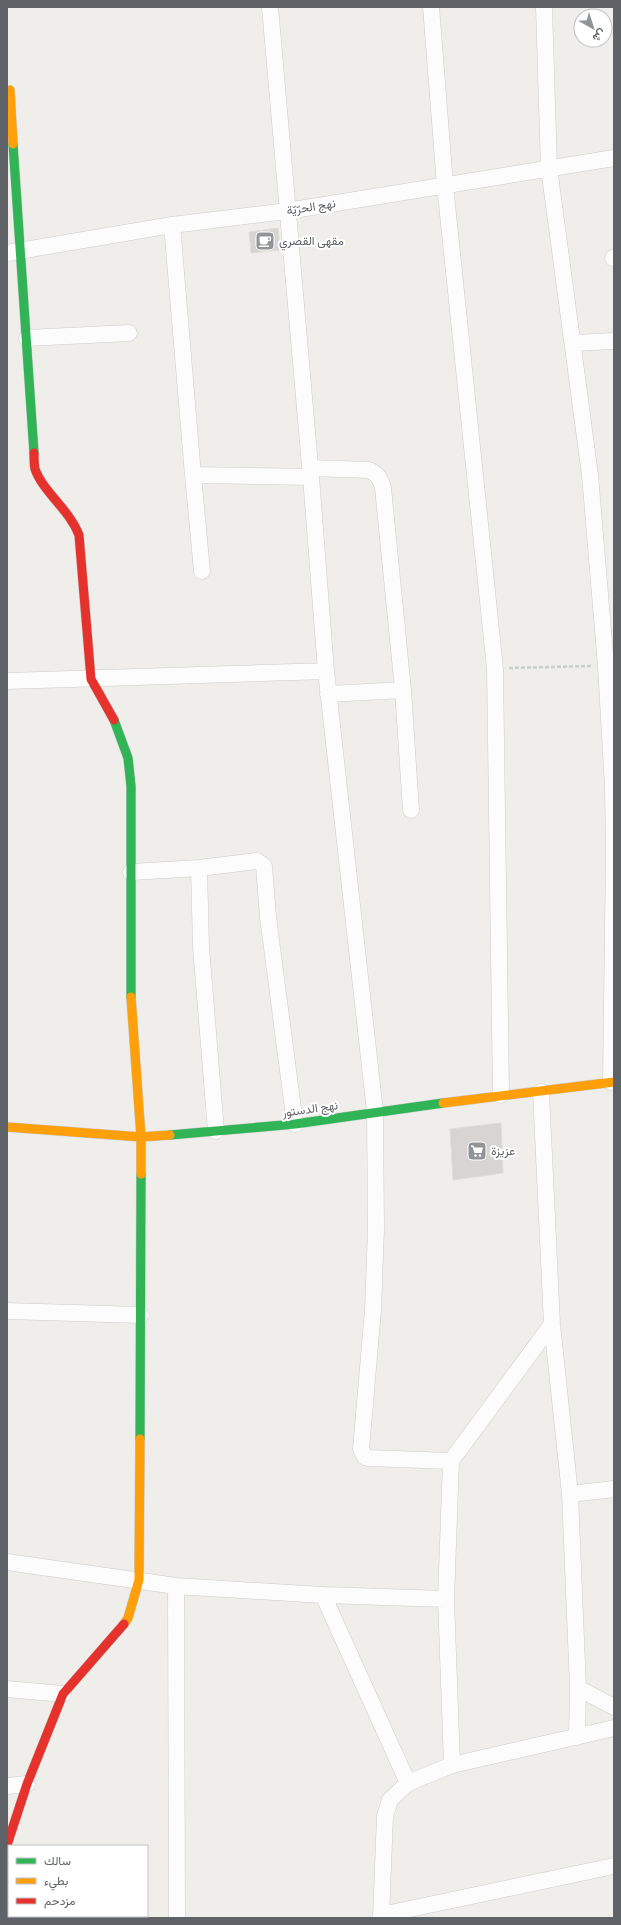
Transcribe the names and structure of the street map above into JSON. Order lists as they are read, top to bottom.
{
  "streets": {
    "street": ["نهج الحرّيّة", "نهج الدستور"]
  },
  "places": {
    "cafe": ["مقهى القصري"],
    "supermarket": ["عزيزة"]
  },
  "legend": ["سالك", "بطيء", "مزدحم"],
  "north": "bottom right"
}
